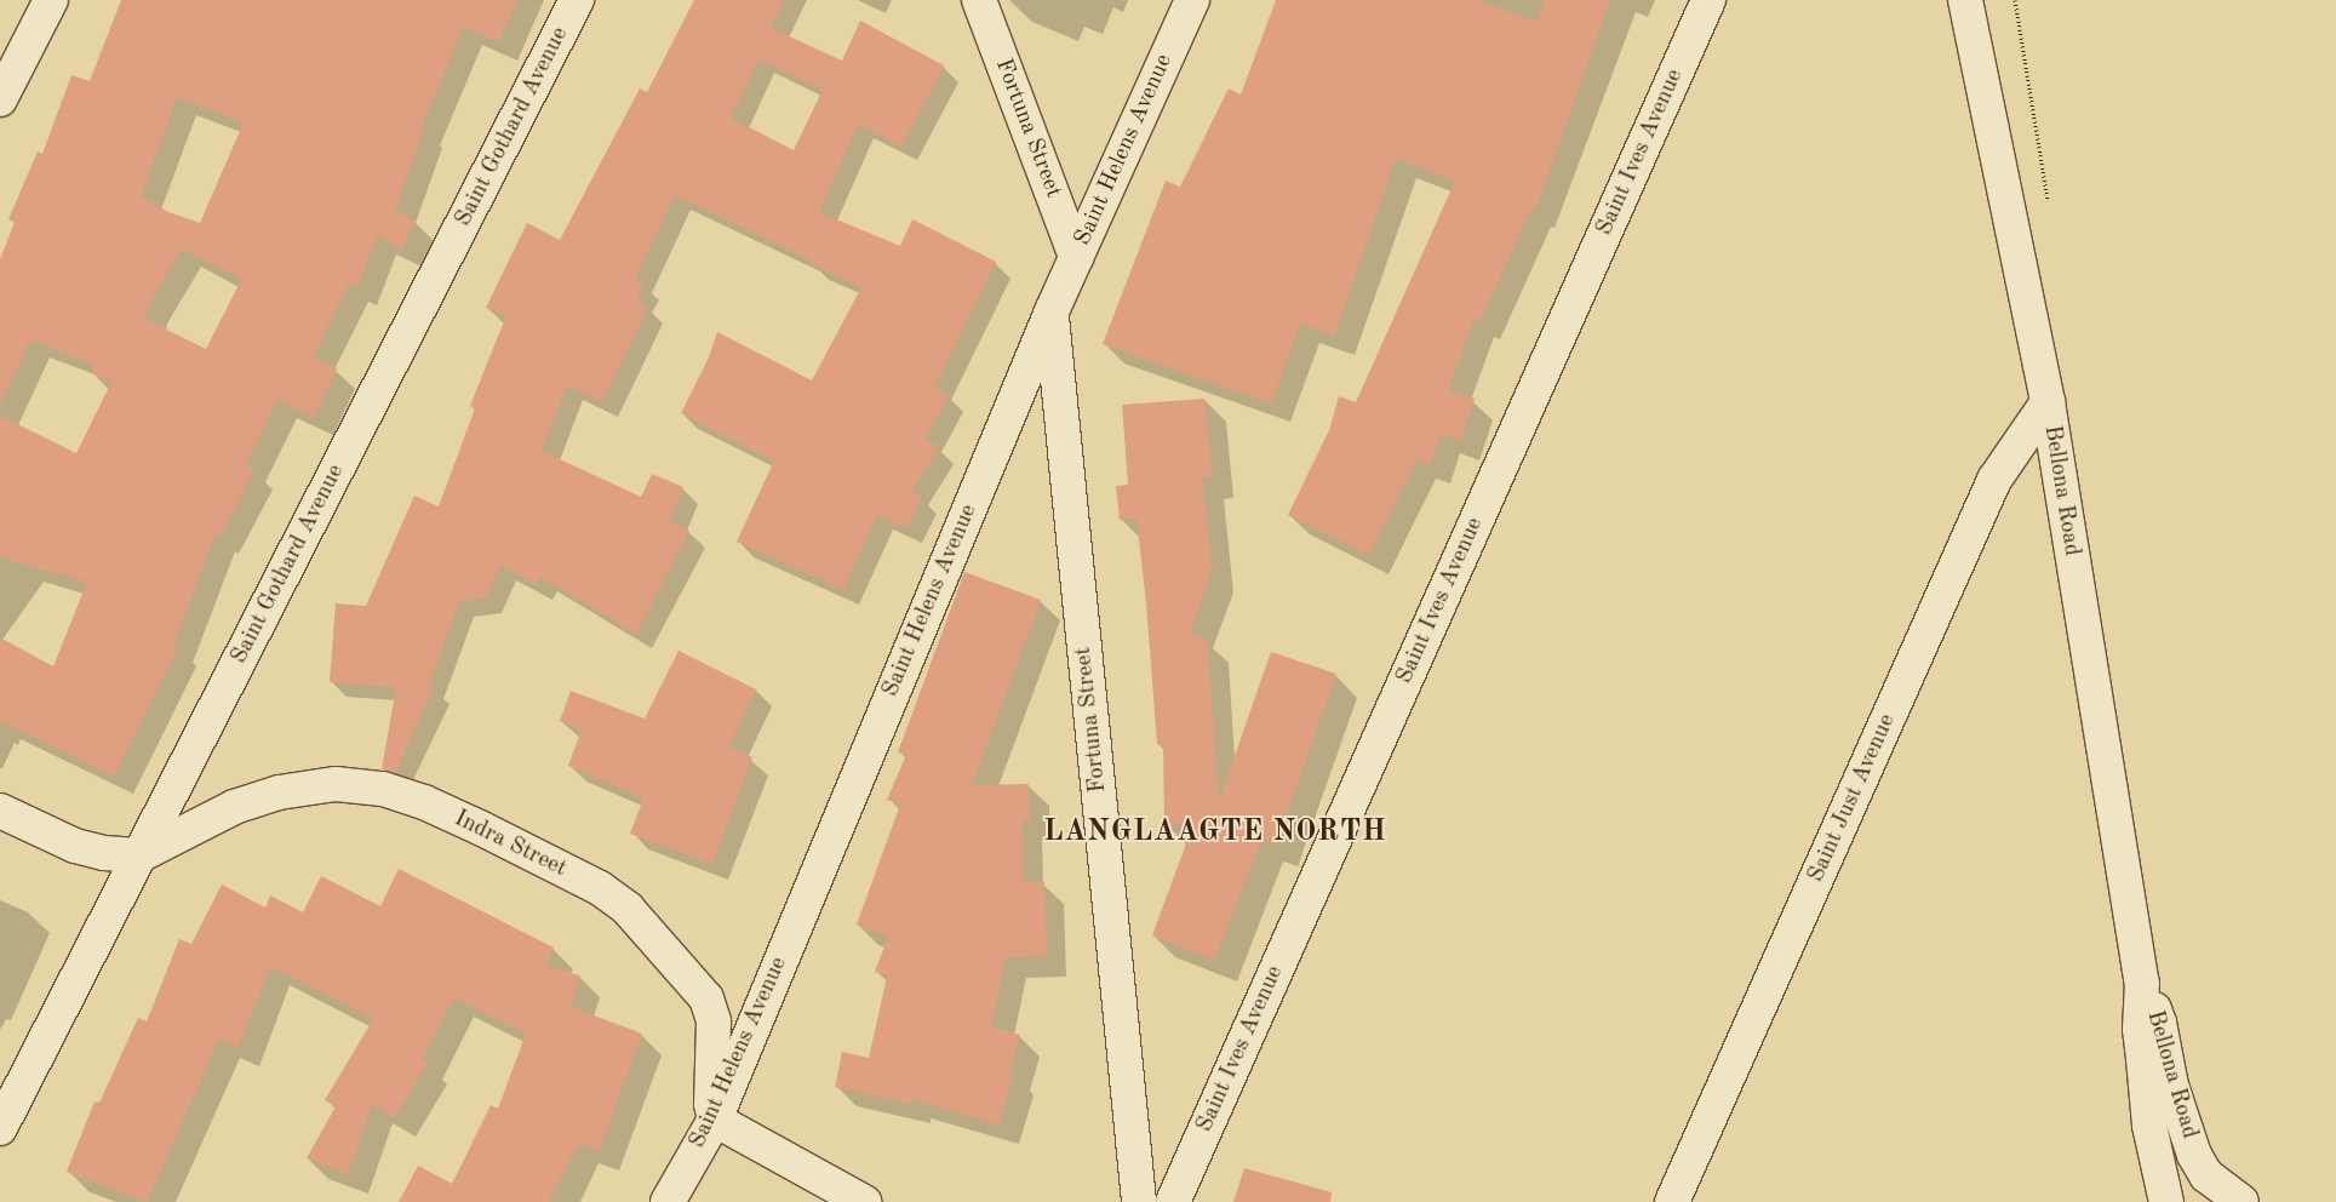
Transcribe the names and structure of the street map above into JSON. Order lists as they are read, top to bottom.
{
  "streets": {
    "street": [
      "Saint Gothard Avenue",
      "Fortuna Street",
      "Saint Helens Avenue",
      "Saint Ives Avenue",
      "Bellona Road",
      "Saint Just Avenue",
      "Indra Street"
    ]
  },
  "crossings": [
    ["Saint Gothard Avenue", "Indra Street"],
    ["Fortuna Street", "Saint Helens Avenue"],
    ["Saint Helens Avenue", "Indra Street"],
    ["Bellona Road", "Saint Just Avenue"]
  ],
  "districts": ["LANGLAAGTE NORTH"]
}
